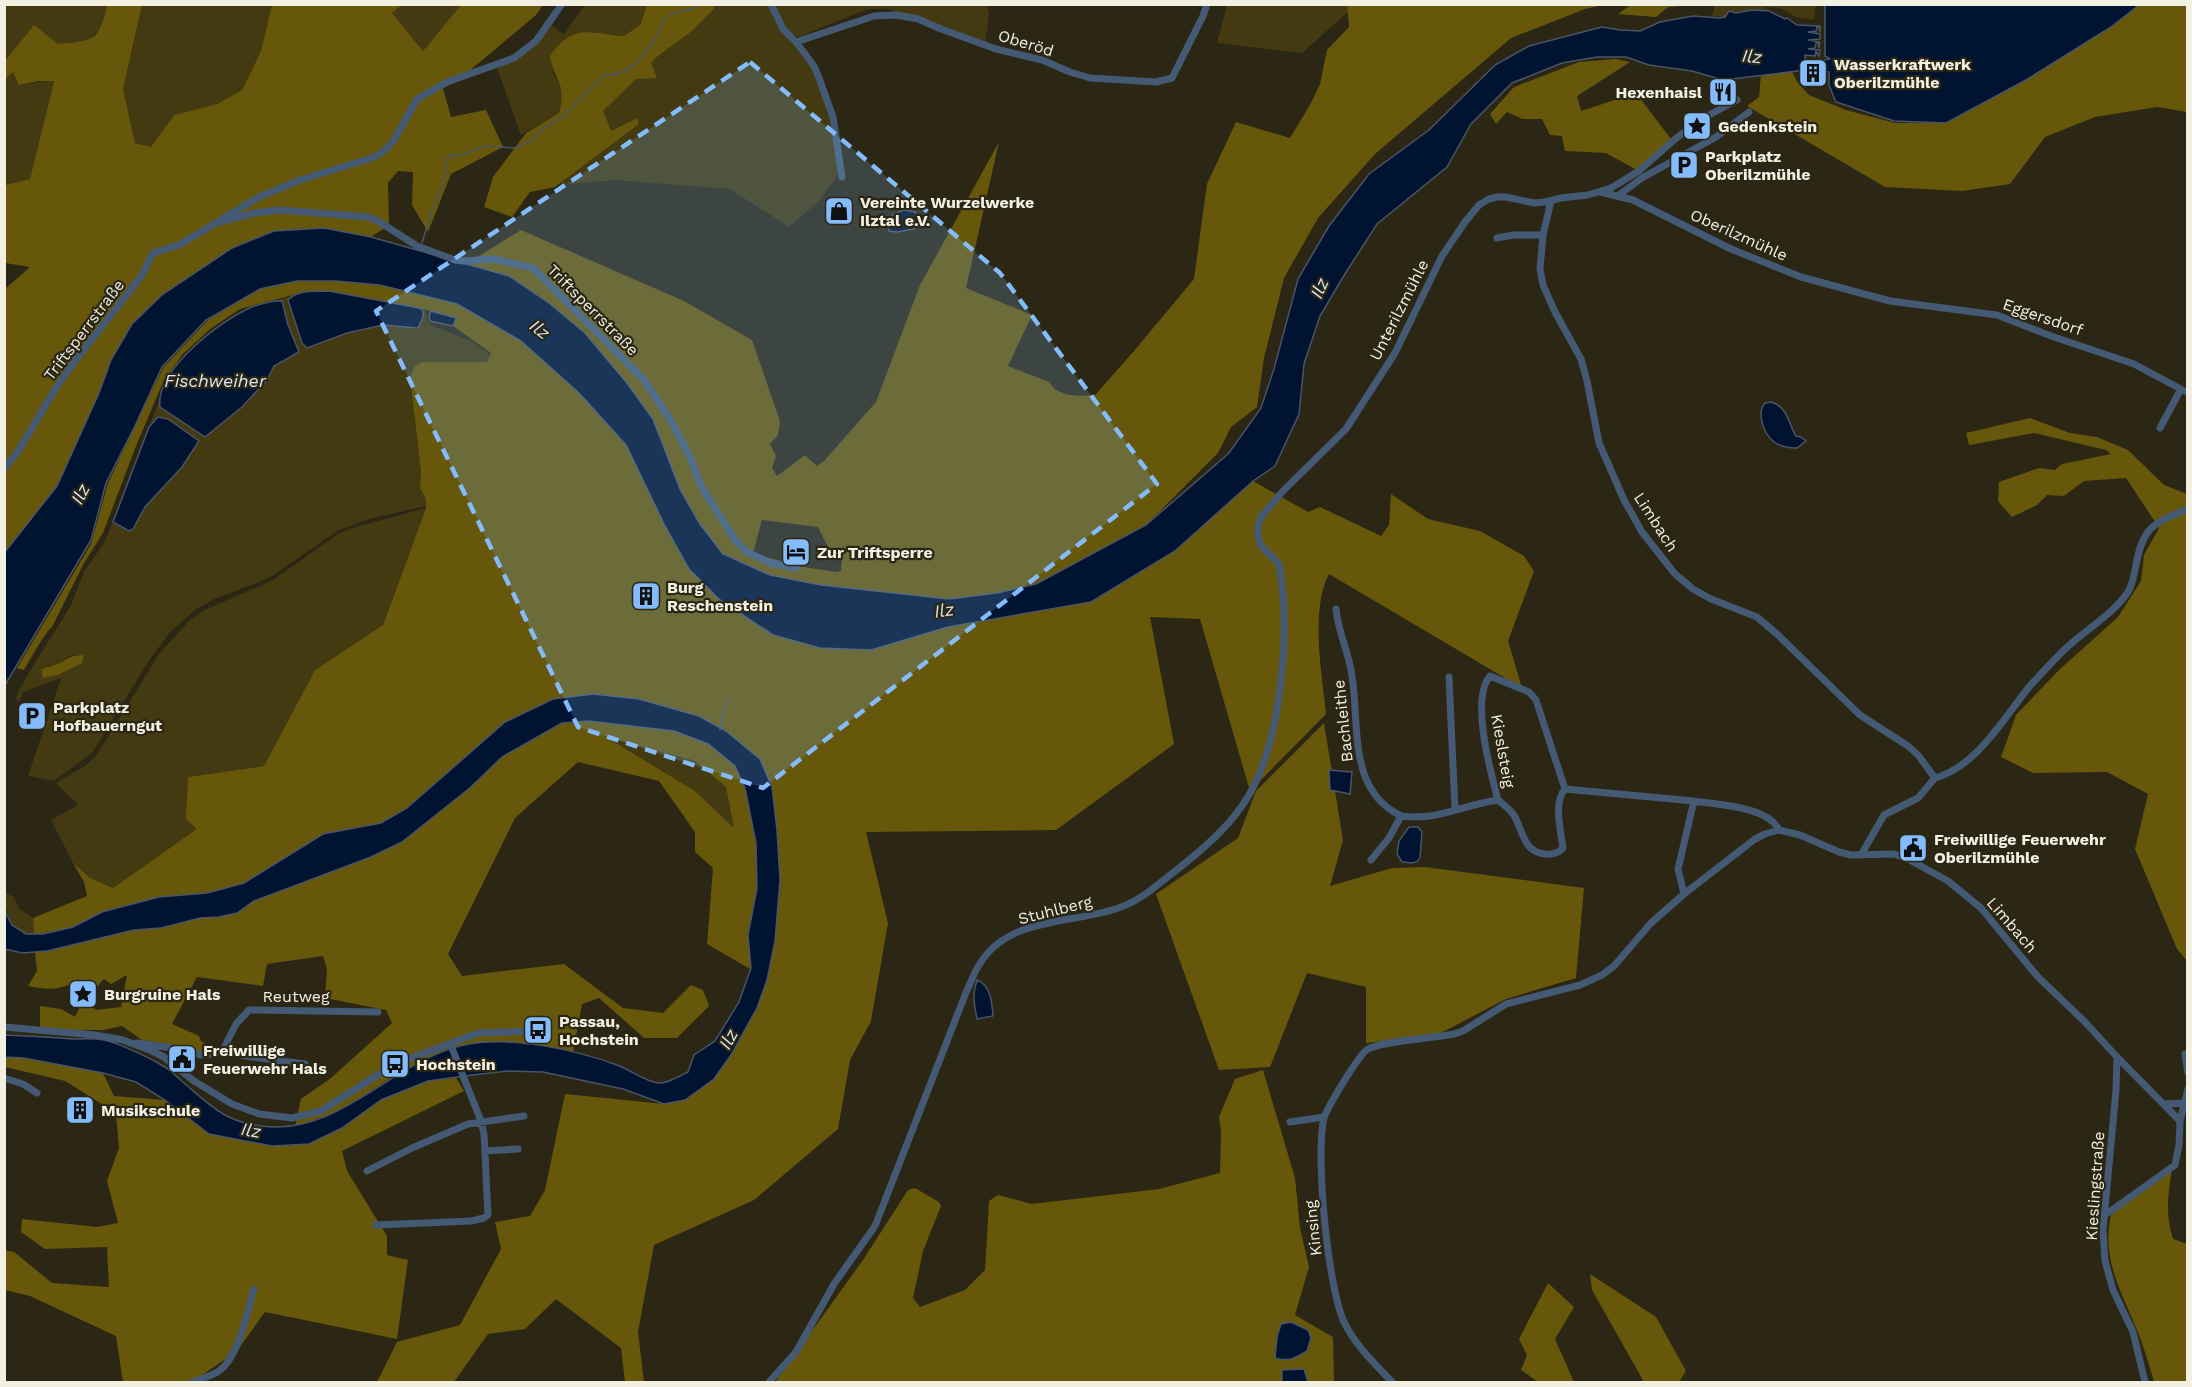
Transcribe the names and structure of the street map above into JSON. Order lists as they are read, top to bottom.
{
  "streets": {
    "street": [
      "Oberöd",
      "Oberilzmühle",
      "Triftsperrstraße",
      "Unterilzmühle",
      "Eggersdorf",
      "Limbach",
      "Bachleithe",
      "Kieslsteig",
      "Stuhlberg",
      "Reutweg",
      "Kieslingstraße",
      "Kinsing"
    ]
  },
  "crossings": [
    ["Oberilzmühle", "Unterilzmühle"],
    ["Oberilzmühle", "Eggersdorf"],
    ["Unterilzmühle", "Stuhlberg"],
    ["Limbach", "Kieslingstraße"]
  ],
  "water": ["Ilz", "Fischweiher"],
  "places": {
    "building": ["Wasserkraftwerk Oberilzmühle", "Burg Reschenstein", "Musikschule"],
    "restaurant": ["Hexenhaisl"],
    "place": ["Gedenkstein", "Burgruine Hals"],
    "parking": ["Parkplatz Oberilzmühle", "Parkplatz Hofbauerngut"],
    "shop": ["Vereinte Wurzelwerke Ilztal e.V."],
    "hotel": ["Zur Triftsperre"],
    "public building": ["Freiwillige Feuerwehr Oberilzmühle", "Freiwillige Feuerwehr Hals"],
    "bus stop": ["Passau, Hochstein", "Hochstein"]
  }
}
